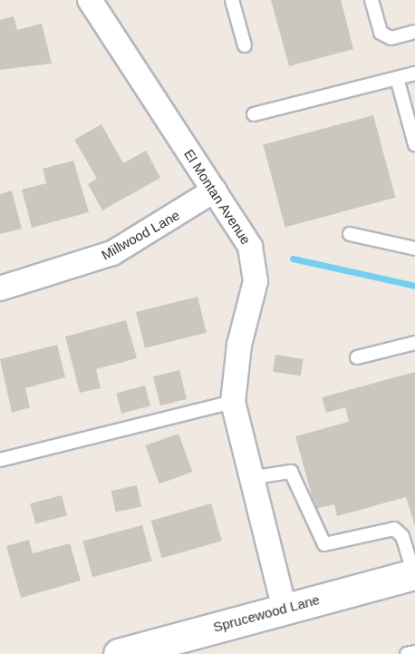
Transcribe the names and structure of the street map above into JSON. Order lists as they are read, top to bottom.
{
  "streets": {
    "street": ["El Montan Avenue", "Millwood Lane", "Sprucewood Lane"]
  },
  "crossings": [
    ["El Montan Avenue", "Millwood Lane"],
    ["El Montan Avenue", "Sprucewood Lane"]
  ]
}
